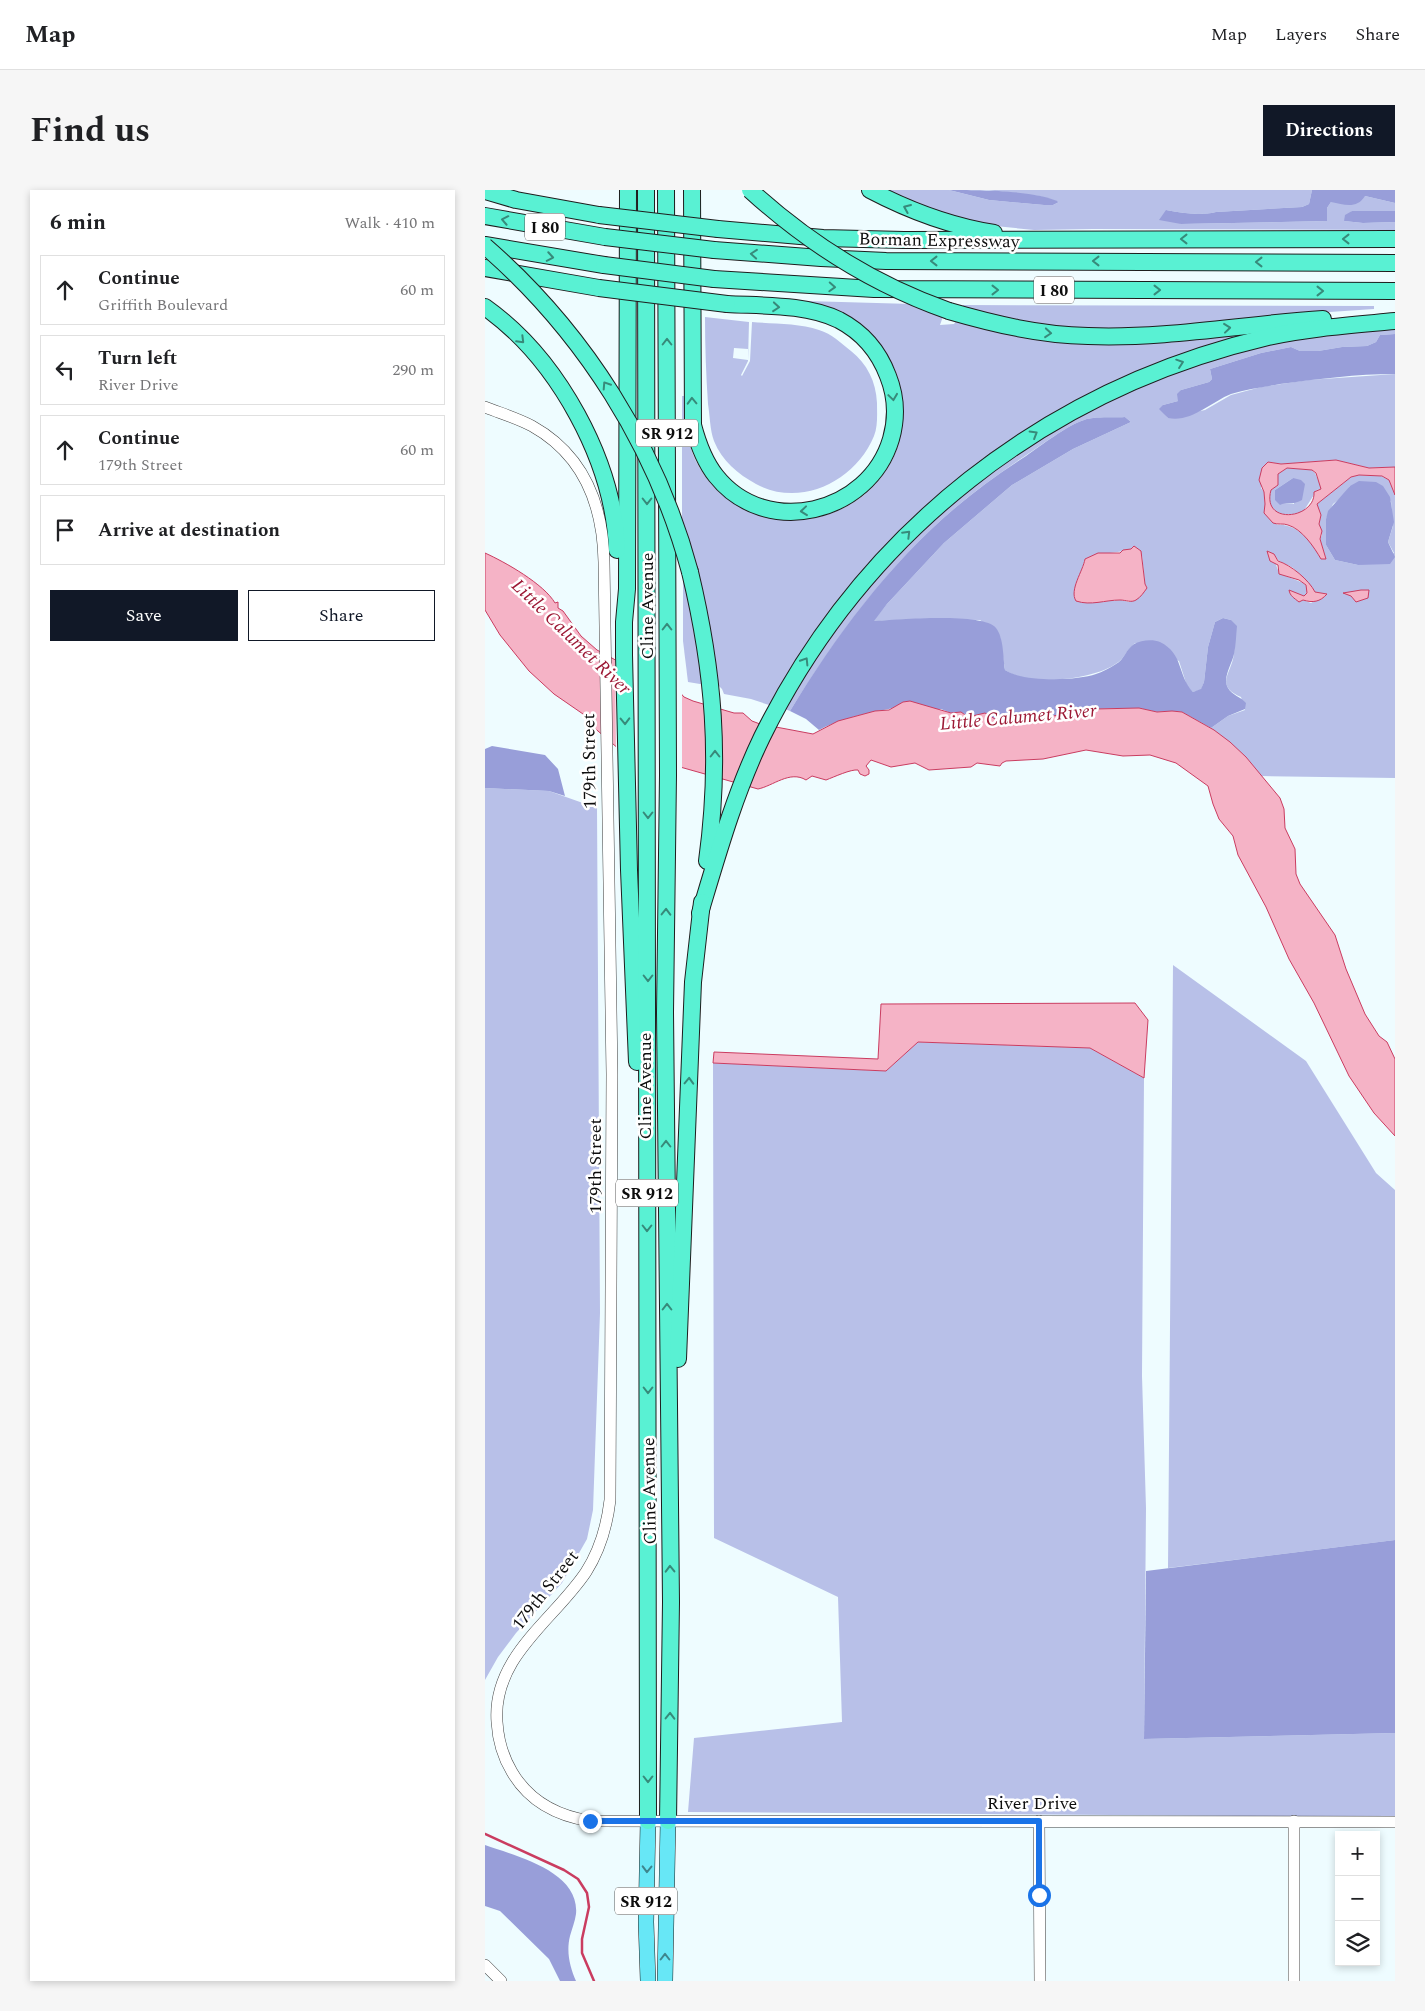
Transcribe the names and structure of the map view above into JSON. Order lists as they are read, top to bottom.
{
  "streets": {
    "highway": [
      "I 80",
      "Borman Expressway",
      "SR 912",
      "Cline Avenue"
    ],
    "street": ["179th Street", "River Drive"]
  },
  "crossings": [
    ["Cline Avenue", "179th Street"],
    ["Cline Avenue", "River Drive"],
    ["179th Street", "River Drive"]
  ],
  "water": ["Little Calumet River"],
  "page": {
    "header": "Map",
    "nav": ["Map", "Layers", "Share"],
    "title": "Find us",
    "buttons": [
      "Directions",
      ["Save", "Share"]
    ],
    "heading": ["6 min", "Walk · 410 m"],
    "list": [
      ["Continue", "Griffith Boulevard", "60 m"],
      ["Turn left", "River Drive", "290 m"],
      ["Continue", "179th Street", "60 m"],
      "Arrive at destination"
    ],
    "map_buttons": ["+", "−"]
  }
}
